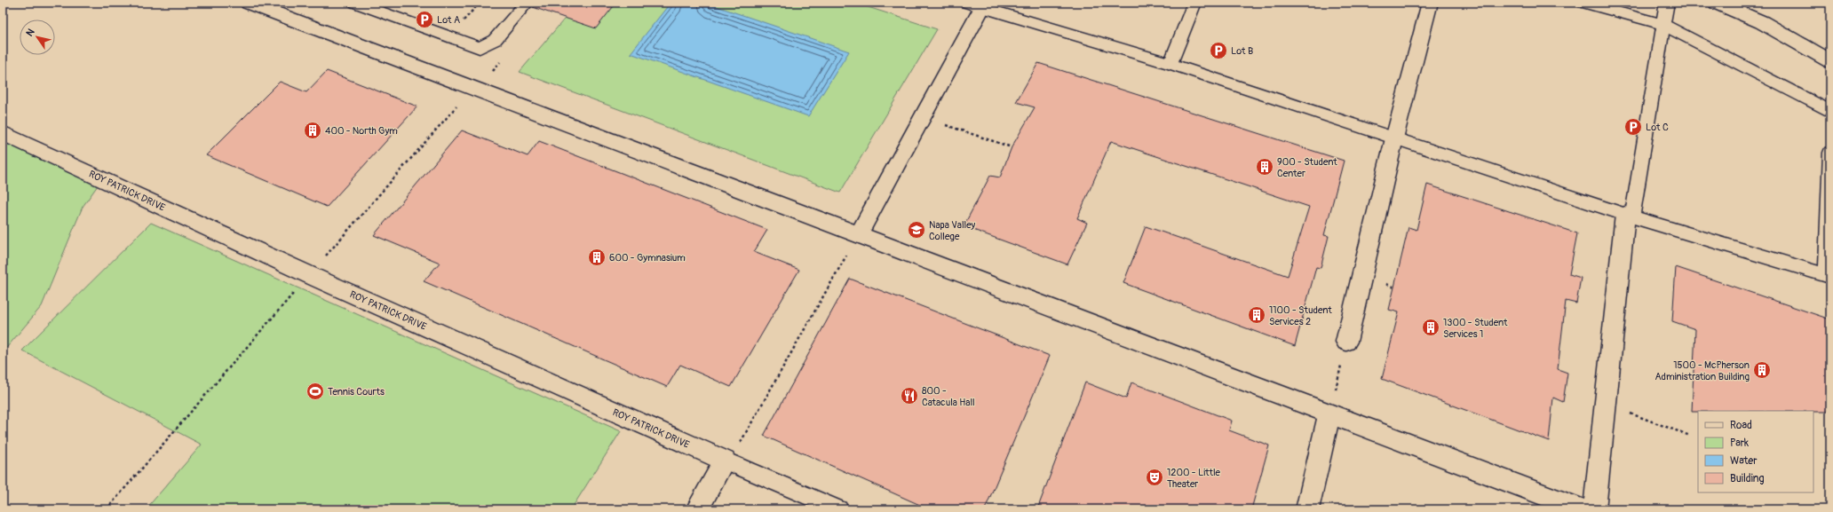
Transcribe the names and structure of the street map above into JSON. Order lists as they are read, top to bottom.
{
  "streets": {
    "street": ["ROY PATRICK DRIVE"]
  },
  "places": {
    "parking": ["Lot A", "Lot B", "Lot C"],
    "building": [
      "400 - North Gym",
      "900 - Student Center",
      "600 - Gymnasium",
      "1100 - Student Services 2",
      "1300 - Student Services 1",
      "1500 - McPherson Administration Building"
    ],
    "school or university": ["Napa Valley College"],
    "sports": ["Tennis Courts"],
    "restaurant": ["800 - Catacula Hall"],
    "theatre": ["1200 - Little Theater"]
  },
  "legend": [
    "Road",
    "Park",
    "Water",
    "Building"
  ],
  "north": "top left"
}
